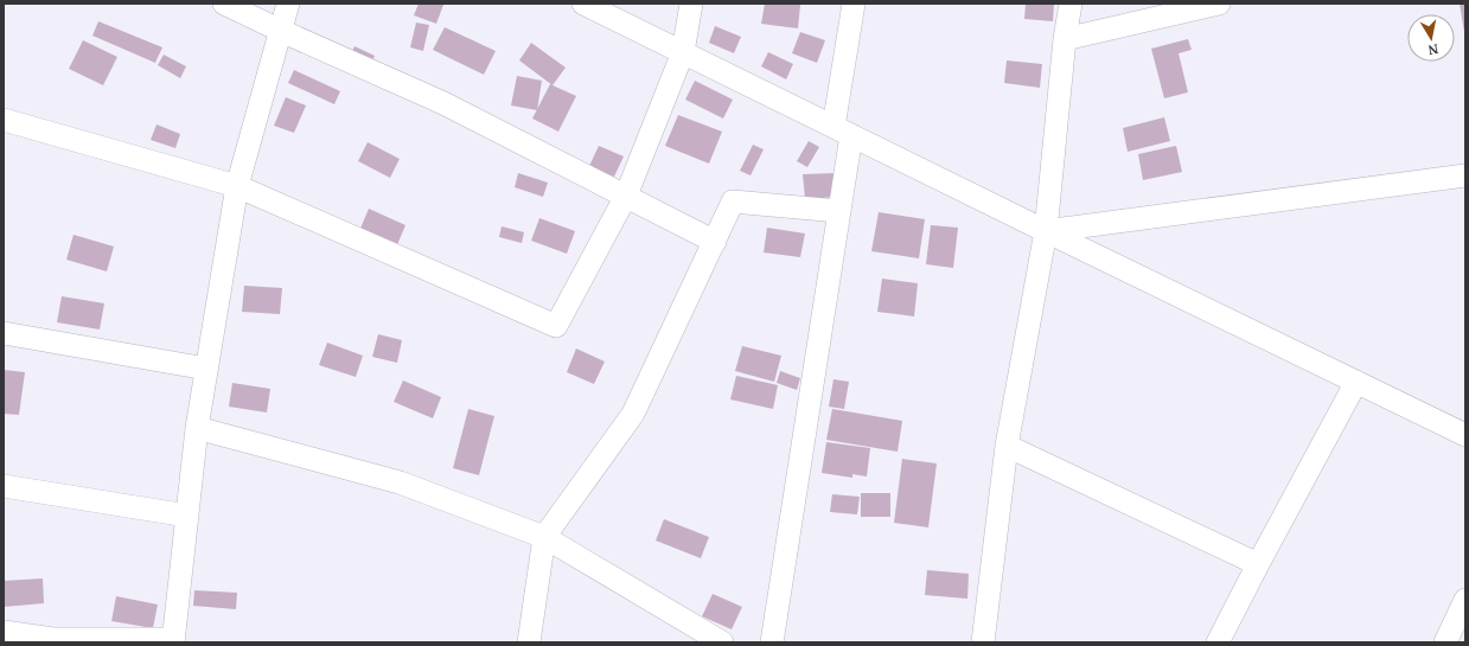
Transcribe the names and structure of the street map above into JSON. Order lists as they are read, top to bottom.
{
  "north": "bottom"
}
